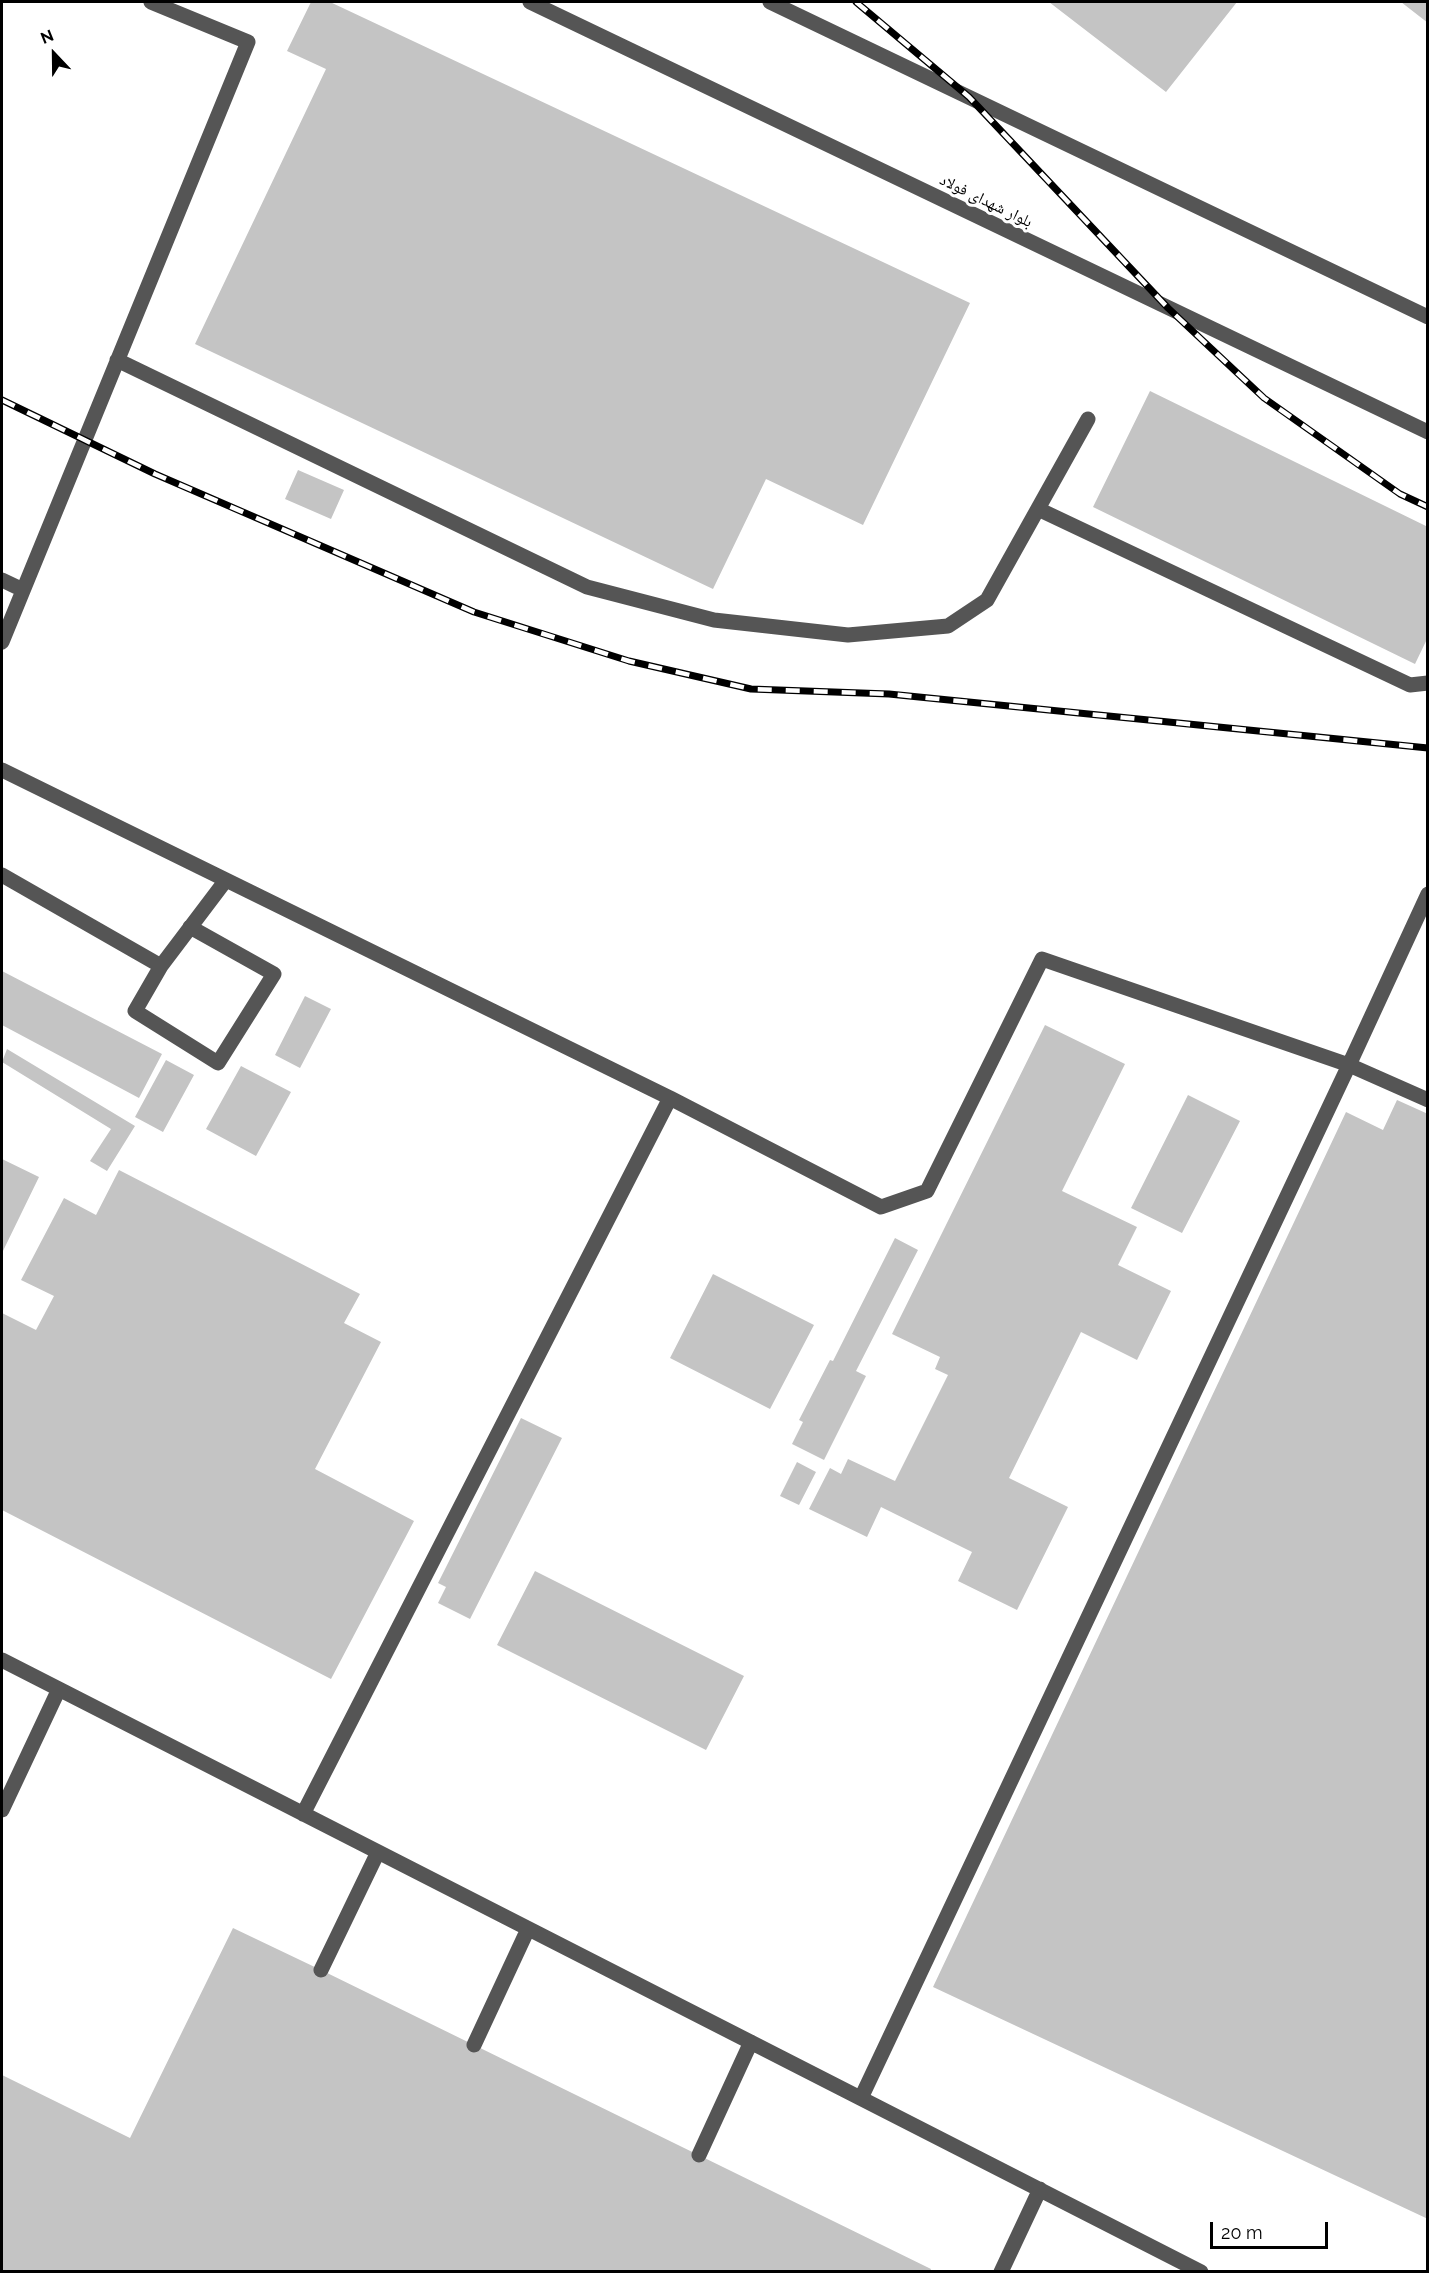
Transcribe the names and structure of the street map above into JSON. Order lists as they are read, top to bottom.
{
  "streets": {
    "street": ["بلوار شهدای فولاد"]
  },
  "scale_bar": "20 m",
  "north": "top"
}
